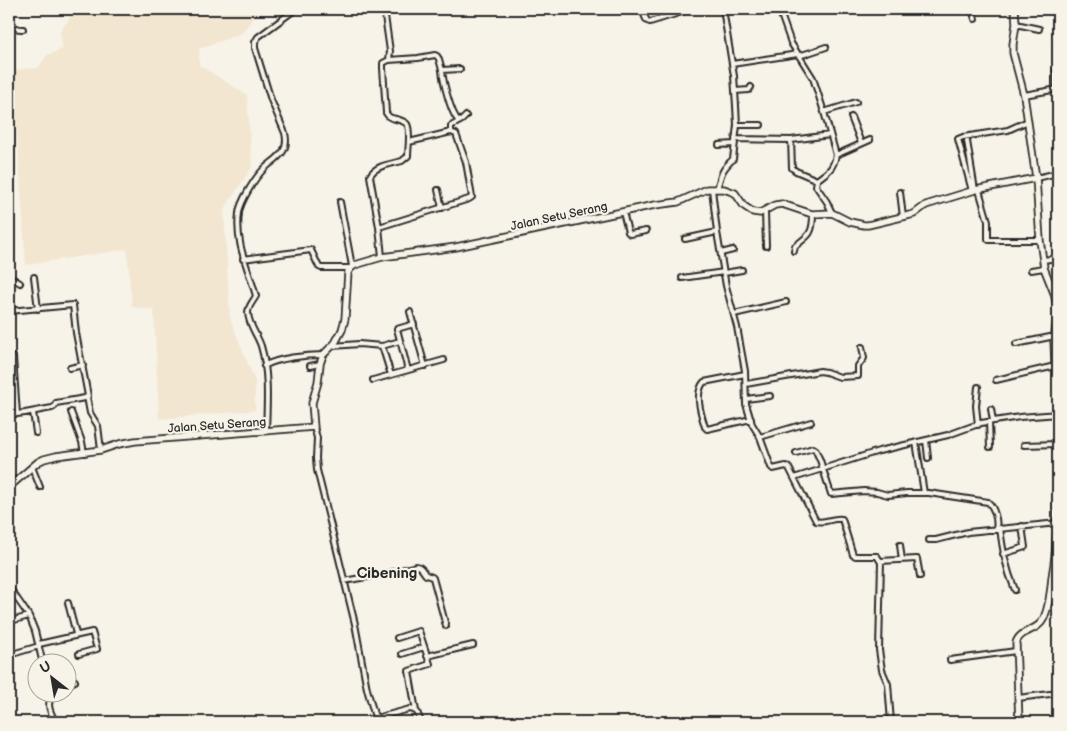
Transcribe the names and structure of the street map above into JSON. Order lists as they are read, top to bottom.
{
  "streets": {
    "street": ["Jalan Setu Serang"]
  },
  "districts": ["Cibening"],
  "north": "top left"
}
